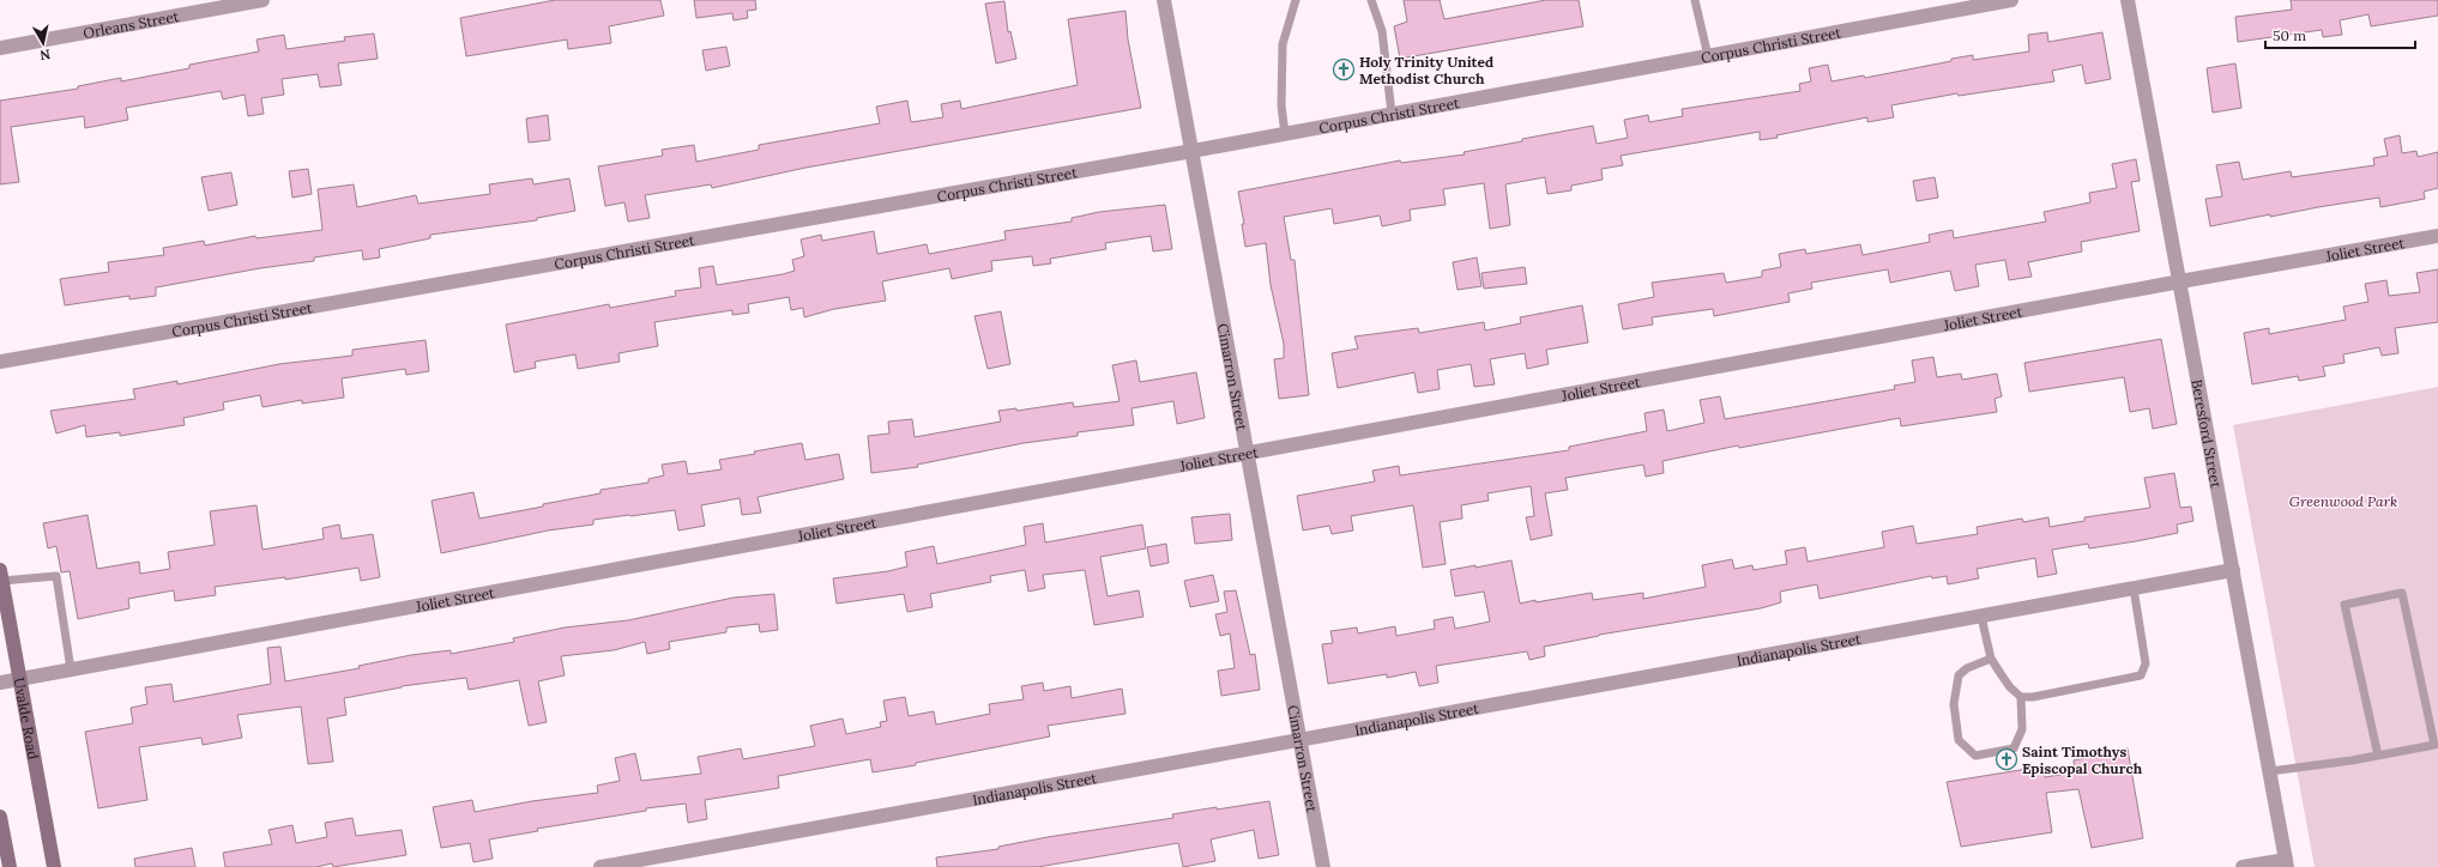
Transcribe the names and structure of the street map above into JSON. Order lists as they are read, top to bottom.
{
  "streets": {
    "main road": ["Uvalde Road"],
    "street": [
      "Orleans Street",
      "Corpus Christi Street",
      "Joliet Street",
      "Cimarron Street",
      "Beresford Street",
      "Indianapolis Street"
    ]
  },
  "crossings": [
    ["Corpus Christi Street", "Cimarron Street"],
    ["Joliet Street", "Cimarron Street"],
    ["Joliet Street", "Beresford Street"],
    ["Joliet Street", "Uvalde Road"],
    ["Cimarron Street", "Indianapolis Street"],
    ["Beresford Street", "Indianapolis Street"]
  ],
  "parks": ["Greenwood Park"],
  "places": {
    "church": ["Holy Trinity United Methodist Church", "Saint Timothys Episcopal Church"]
  },
  "scale_bar": "50 m",
  "north": "bottom"
}
